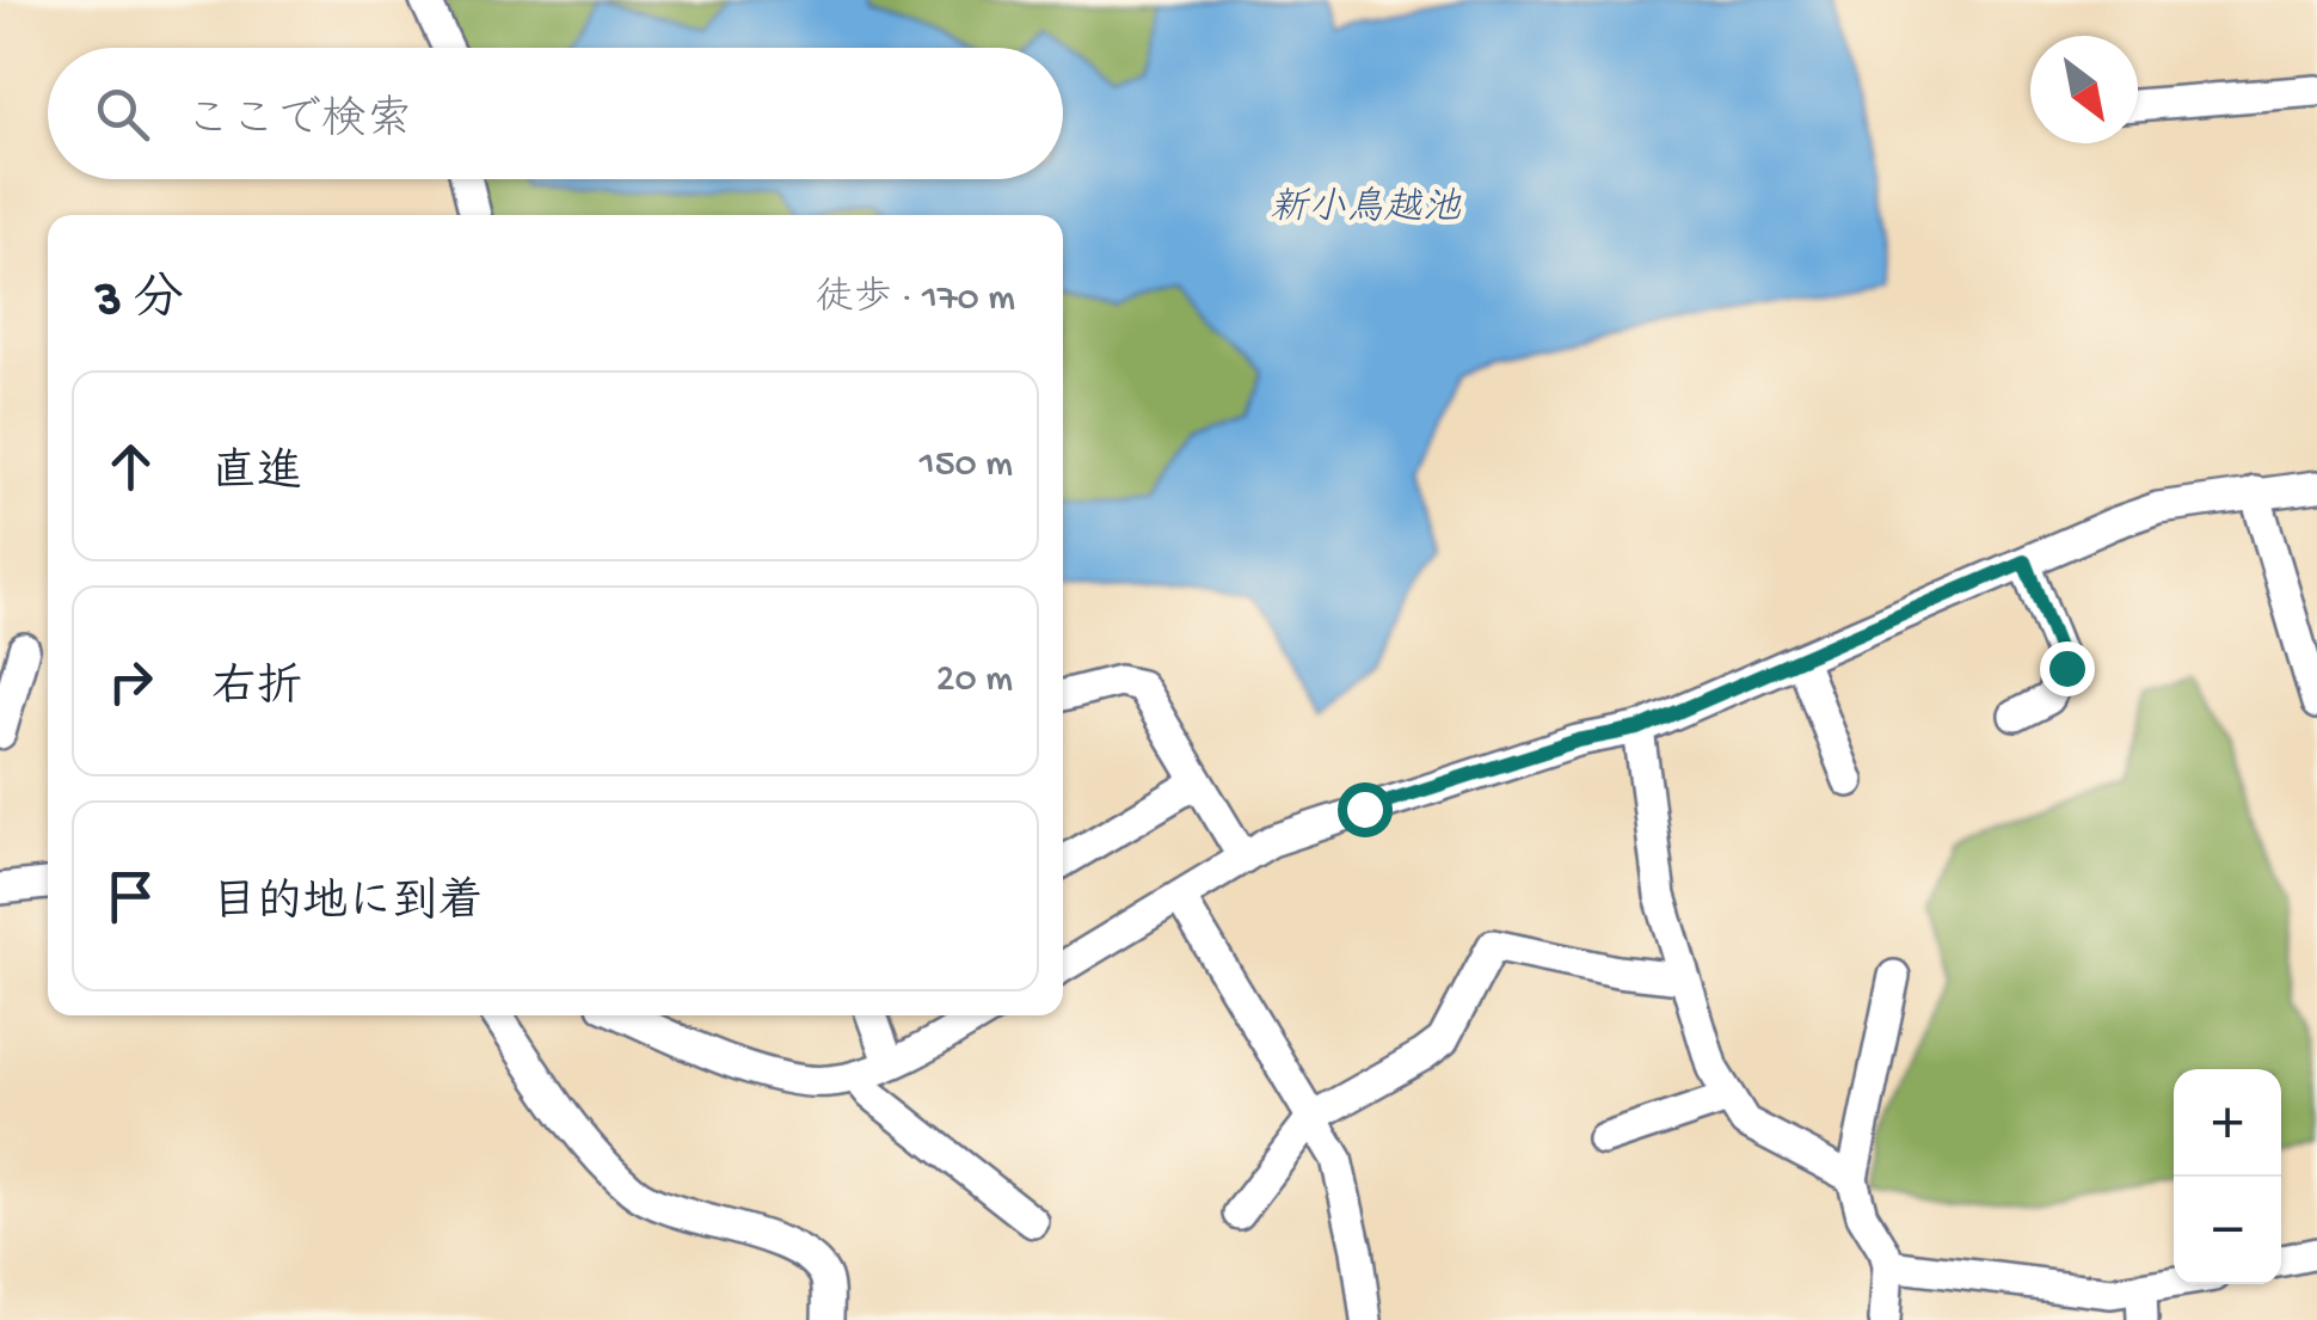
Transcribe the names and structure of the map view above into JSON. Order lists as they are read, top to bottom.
{
  "water": ["新小鳥越池"],
  "north": "bottom right",
  "page": {
    "search": "ここで検索",
    "heading": ["3 分", "徒歩 · 170 m"],
    "list": [
      ["直進", "150 m"],
      ["右折", "20 m"],
      "目的地に到着"
    ],
    "map_buttons": ["+", "−"]
  }
}
